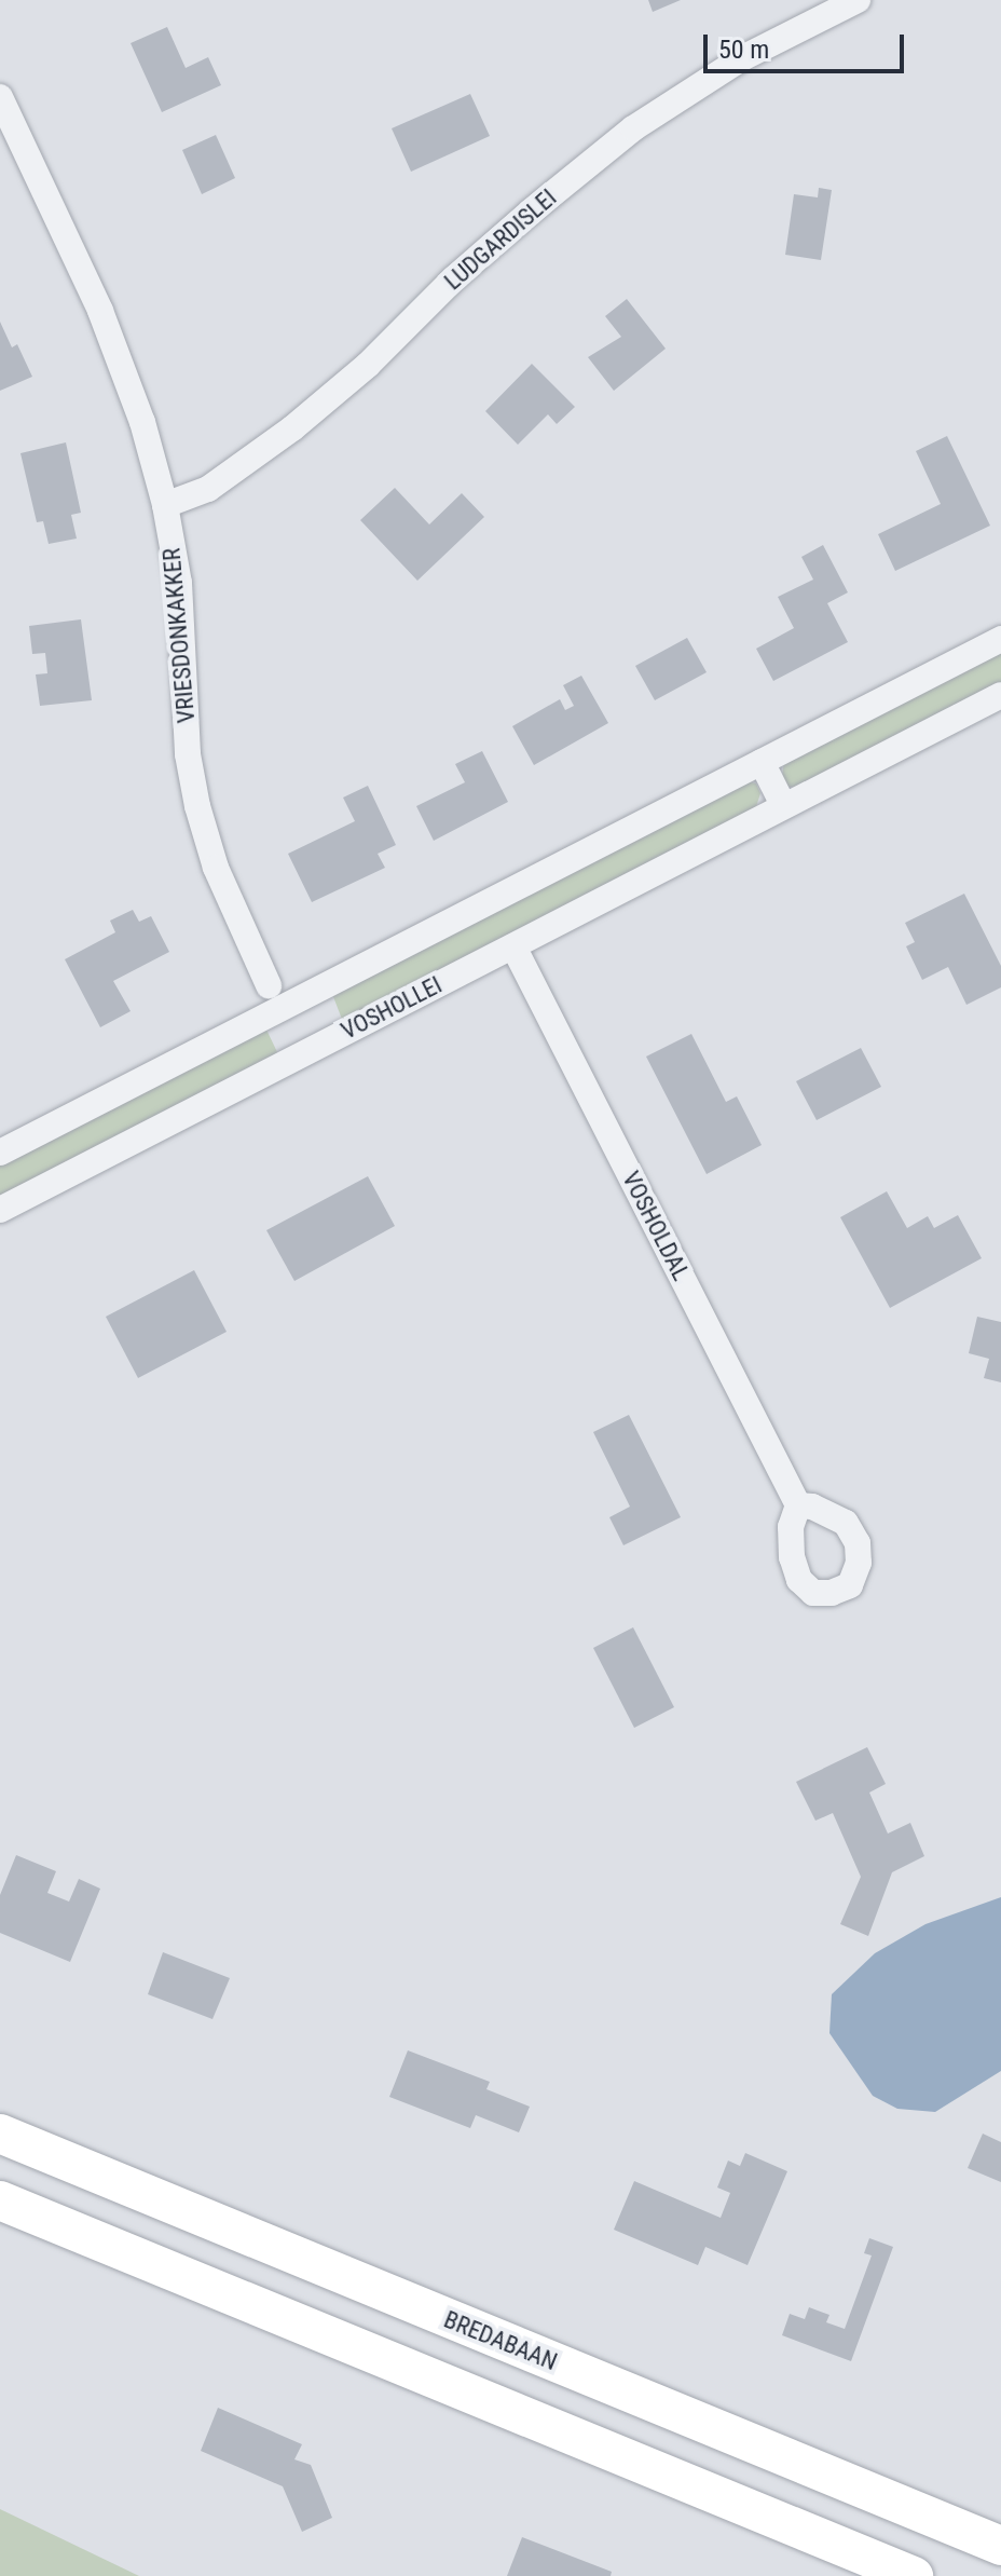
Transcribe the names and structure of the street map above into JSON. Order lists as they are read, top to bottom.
{
  "streets": {
    "main road": ["BREDABAAN"],
    "street": [
      "LUDGARDISLEI",
      "VRIESDONKAKKER",
      "VOSHOLLEI",
      "VOSHOLDAL"
    ]
  },
  "crossings": [
    ["LUDGARDISLEI", "VRIESDONKAKKER"],
    ["VOSHOLLEI", "VOSHOLDAL"]
  ],
  "scale_bar": "50 m"
}
